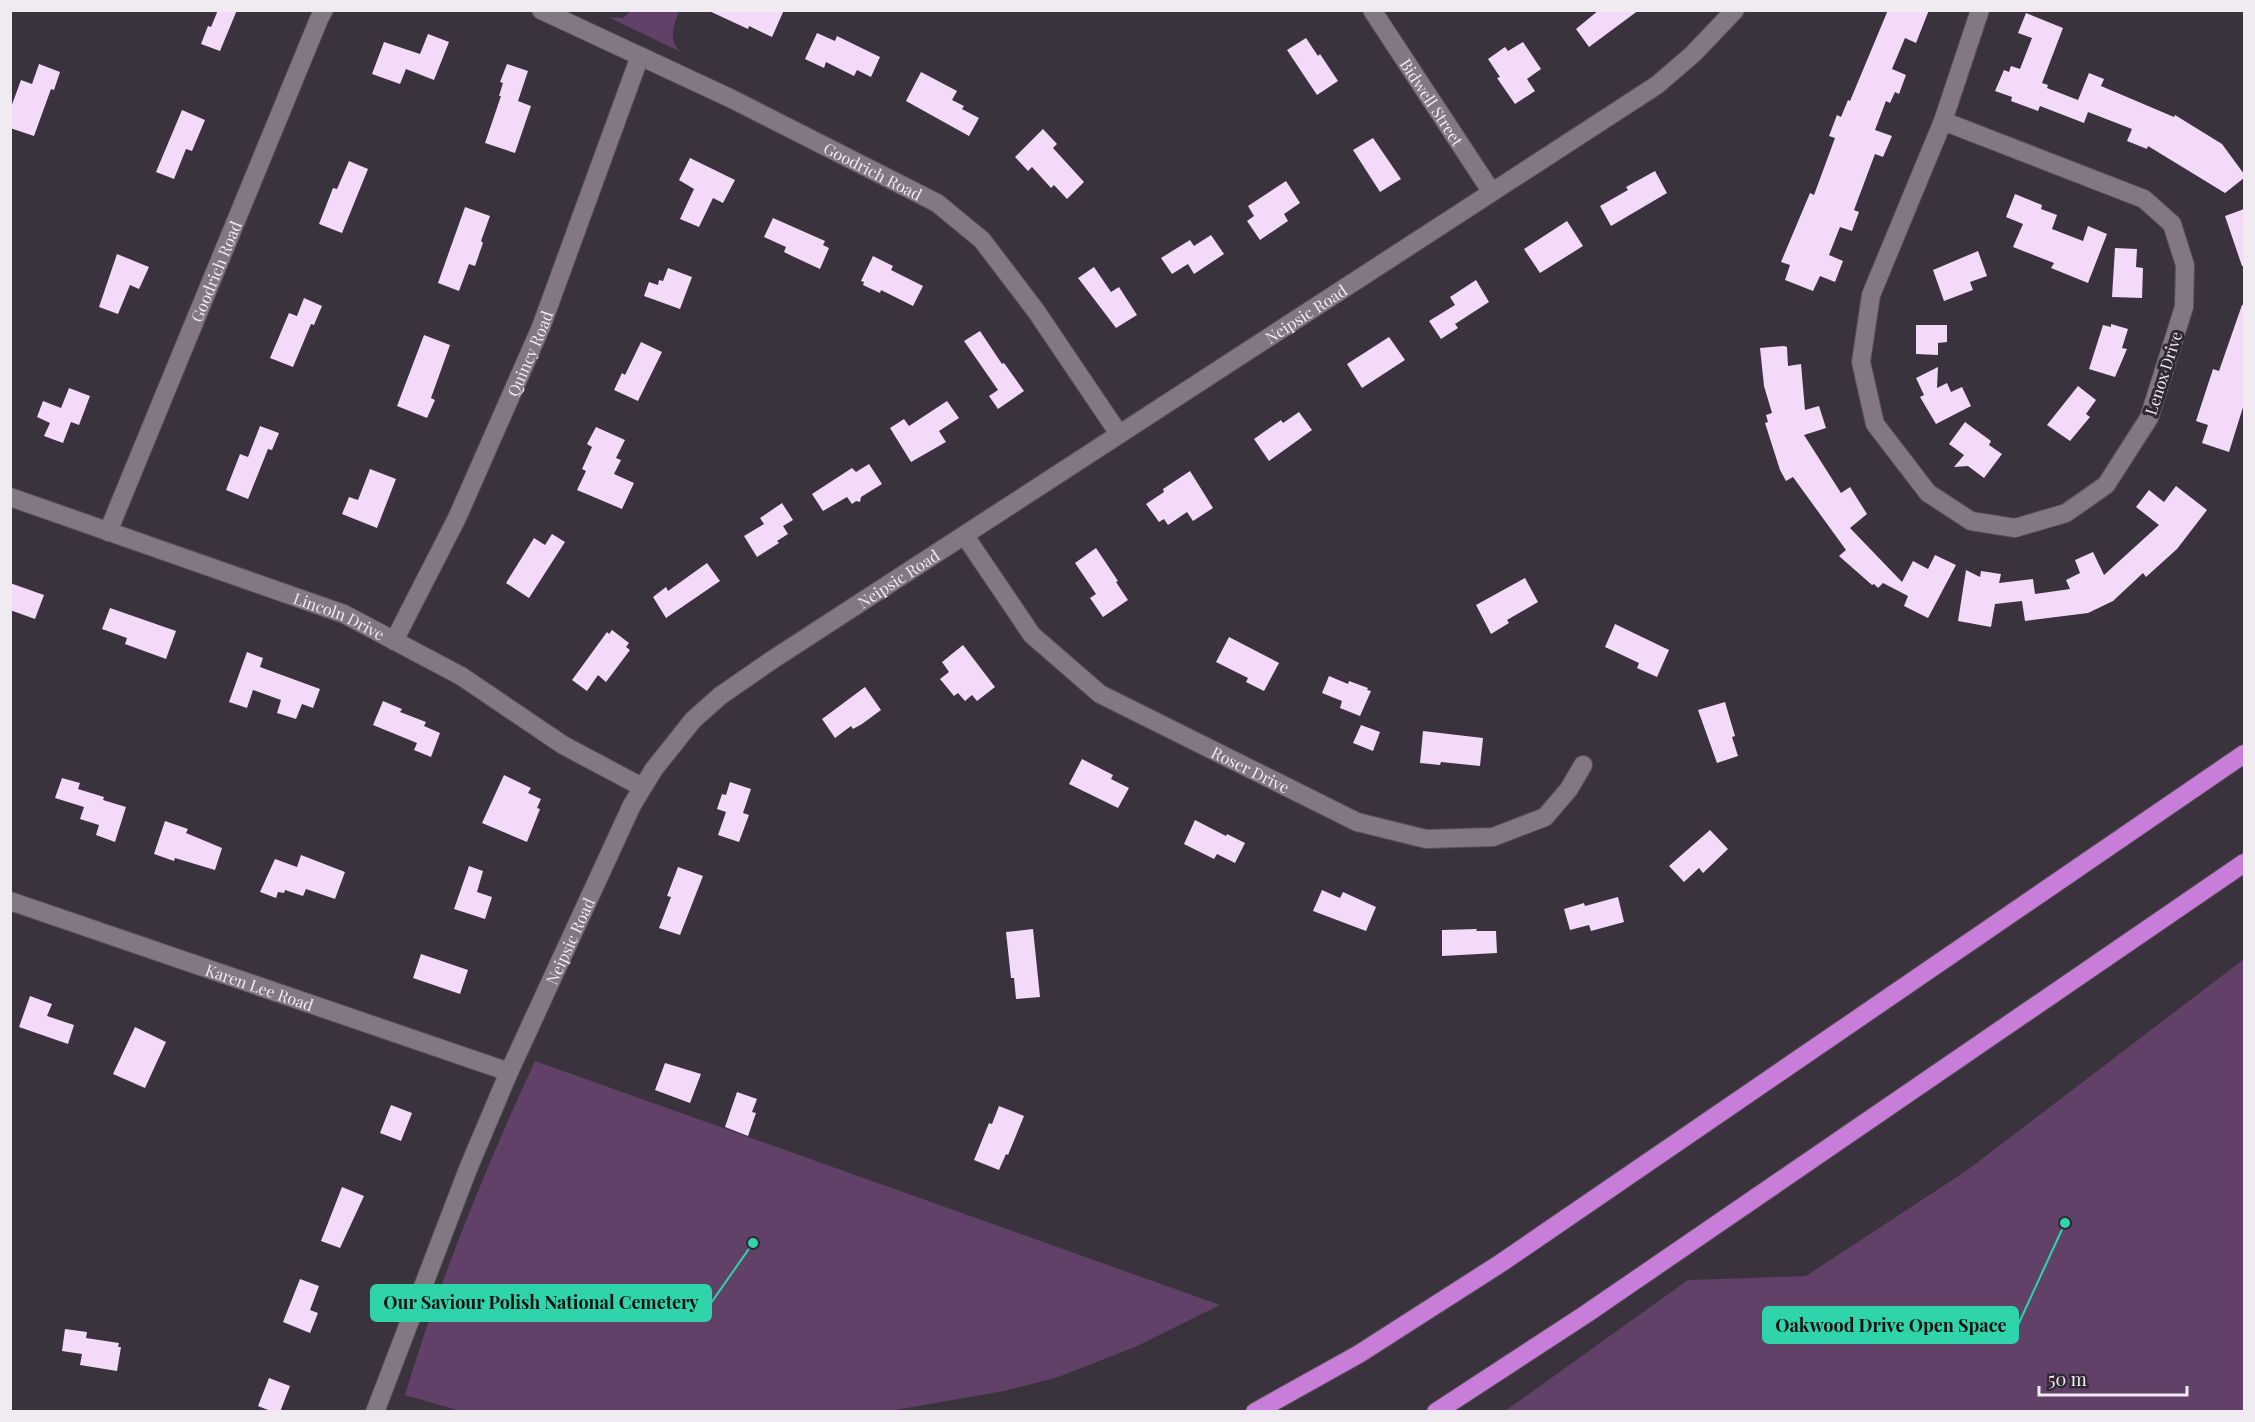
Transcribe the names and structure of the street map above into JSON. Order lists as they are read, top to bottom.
{
  "streets": {
    "street": [
      "Bidwell Street",
      "Goodrich Road",
      "Neipsic Road",
      "Quincy Road",
      "Lenox Drive",
      "Lincoln Drive",
      "Roser Drive",
      "Karen Lee Road"
    ]
  },
  "crossings": [
    ["Bidwell Street", "Neipsic Road"],
    ["Goodrich Road", "Neipsic Road"],
    ["Goodrich Road", "Quincy Road"],
    ["Goodrich Road", "Lincoln Drive"],
    ["Neipsic Road", "Lincoln Drive"],
    ["Neipsic Road", "Roser Drive"],
    ["Neipsic Road", "Karen Lee Road"],
    ["Quincy Road", "Lincoln Drive"]
  ],
  "places": ["Oakwood Drive Open Space", "Our Saviour Polish National Cemetery"],
  "scale_bar": "50 m"
}
